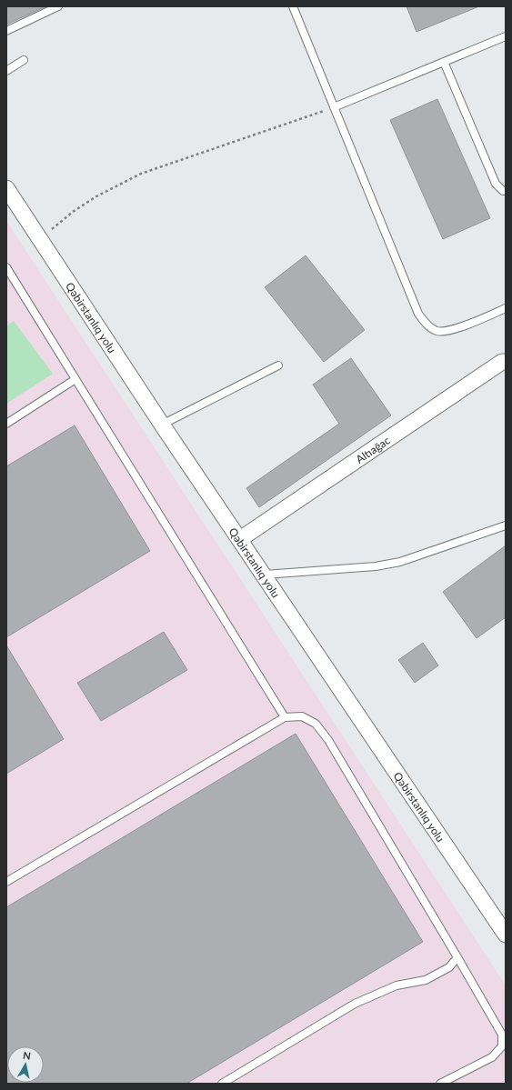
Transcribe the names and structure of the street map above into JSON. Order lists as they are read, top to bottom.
{
  "streets": {
    "street": ["Qəbirstanlıq yolu", "Altıağac"]
  },
  "crossings": [
    ["Qəbirstanlıq yolu", "Altıağac"]
  ],
  "north": "top"
}
